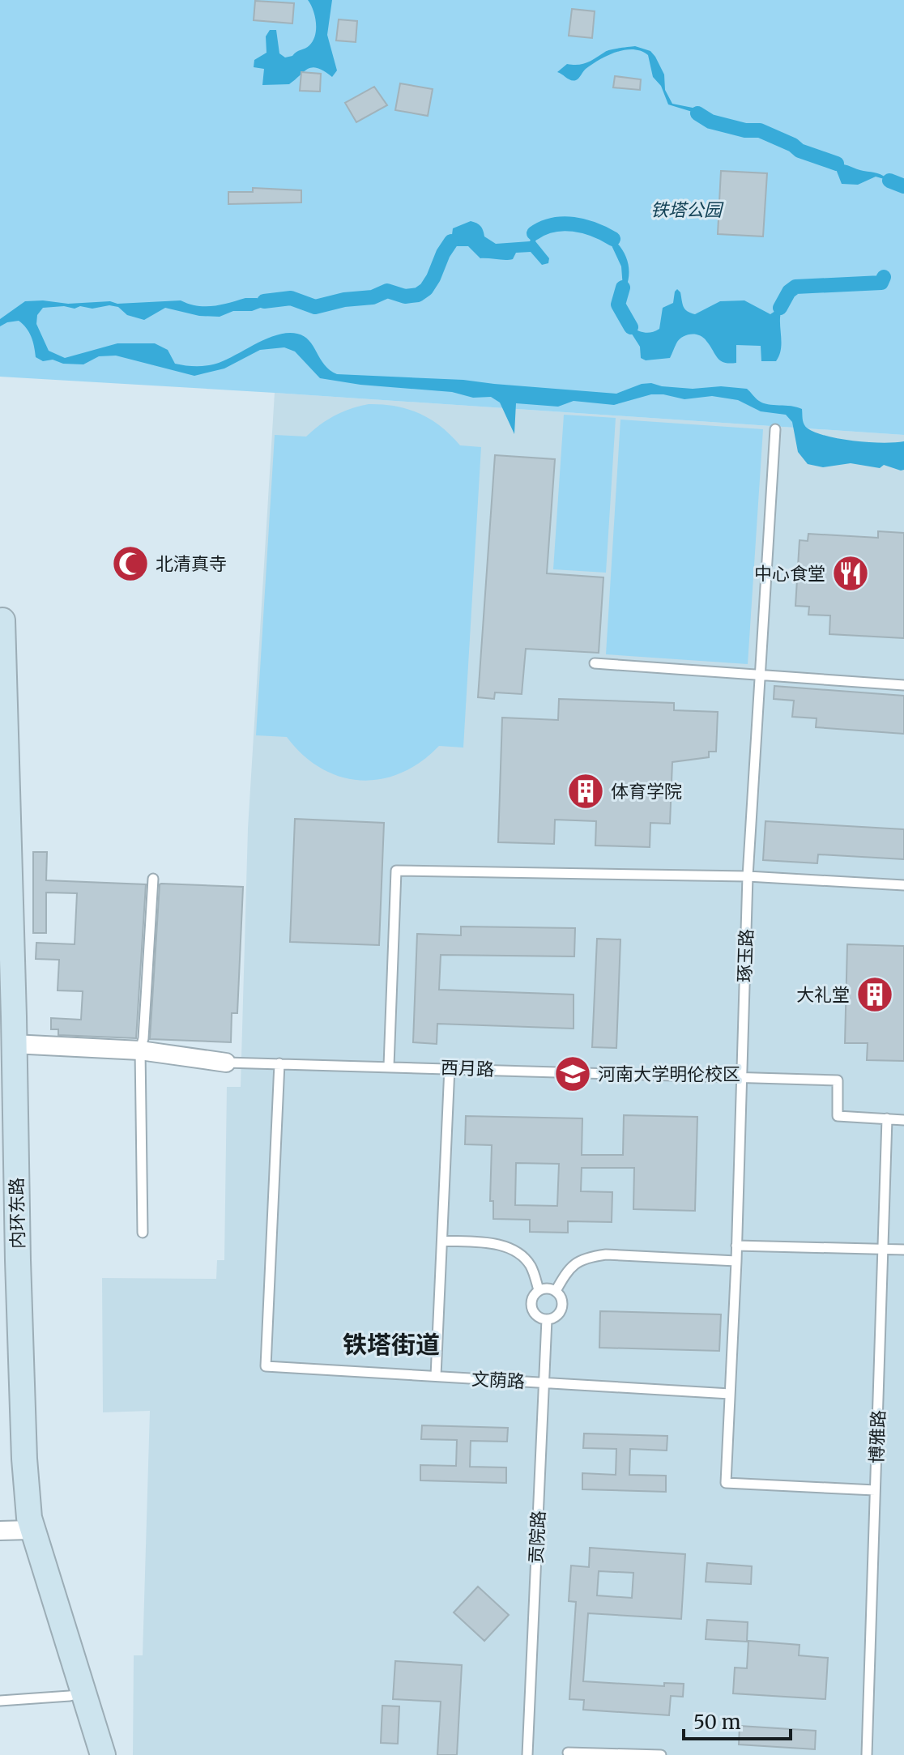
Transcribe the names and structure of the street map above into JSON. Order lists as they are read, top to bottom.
{
  "streets": {
    "street": ["西月路", "内环东路"],
    "lane": [
      "琢玉路",
      "文荫路",
      "博雅路",
      "贡院路"
    ]
  },
  "crossings": [
    ["琢玉路", "西月路"],
    ["琢玉路", "文荫路"],
    ["琢玉路", "博雅路"],
    ["西月路", "内环东路"],
    ["西月路", "文荫路"],
    ["西月路", "博雅路"],
    ["文荫路", "贡院路"]
  ],
  "districts": ["铁塔街道"],
  "parks": ["铁塔公园"],
  "places": {
    "mosque": ["北清真寺"],
    "restaurant": ["中心食堂"],
    "building": ["体育学院", "大礼堂"],
    "school or university": ["河南大学明伦校区"]
  },
  "scale_bar": "50 m"
}
